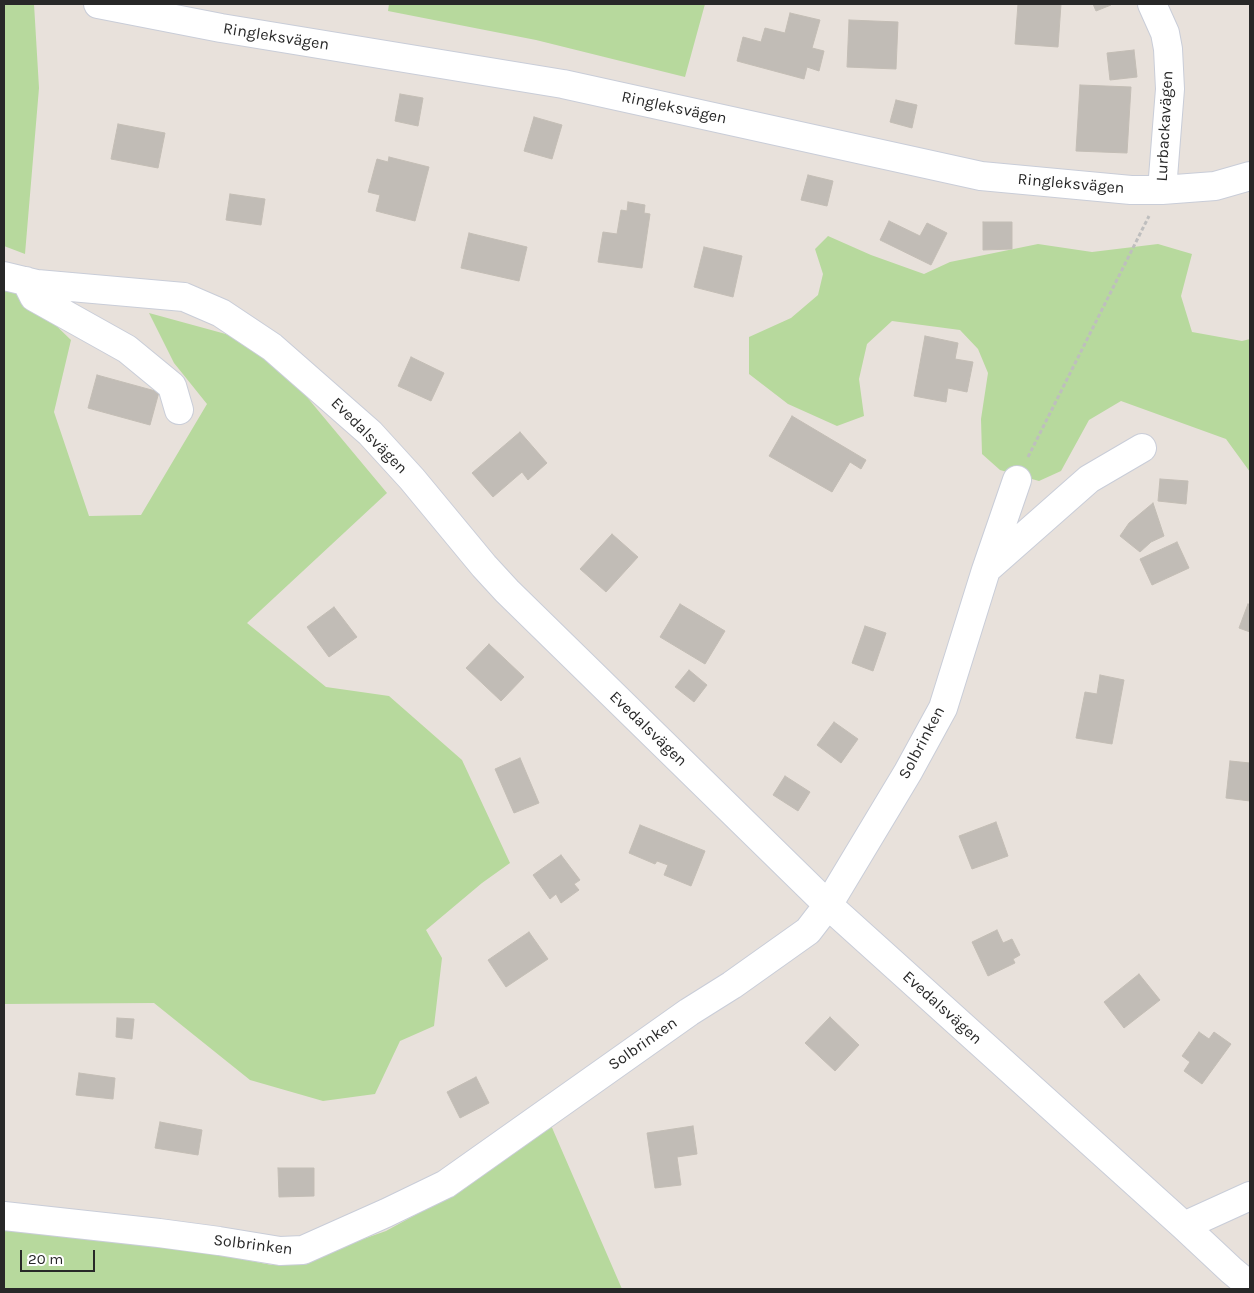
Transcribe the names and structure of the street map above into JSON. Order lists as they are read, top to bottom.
{
  "streets": {
    "street": [
      "Ringleksvägen",
      "Lurbackavägen",
      "Evedalsvägen",
      "Solbrinken"
    ]
  },
  "crossings": [
    ["Ringleksvägen", "Lurbackavägen"],
    ["Evedalsvägen", "Solbrinken"]
  ],
  "scale_bar": "20 m"
}
